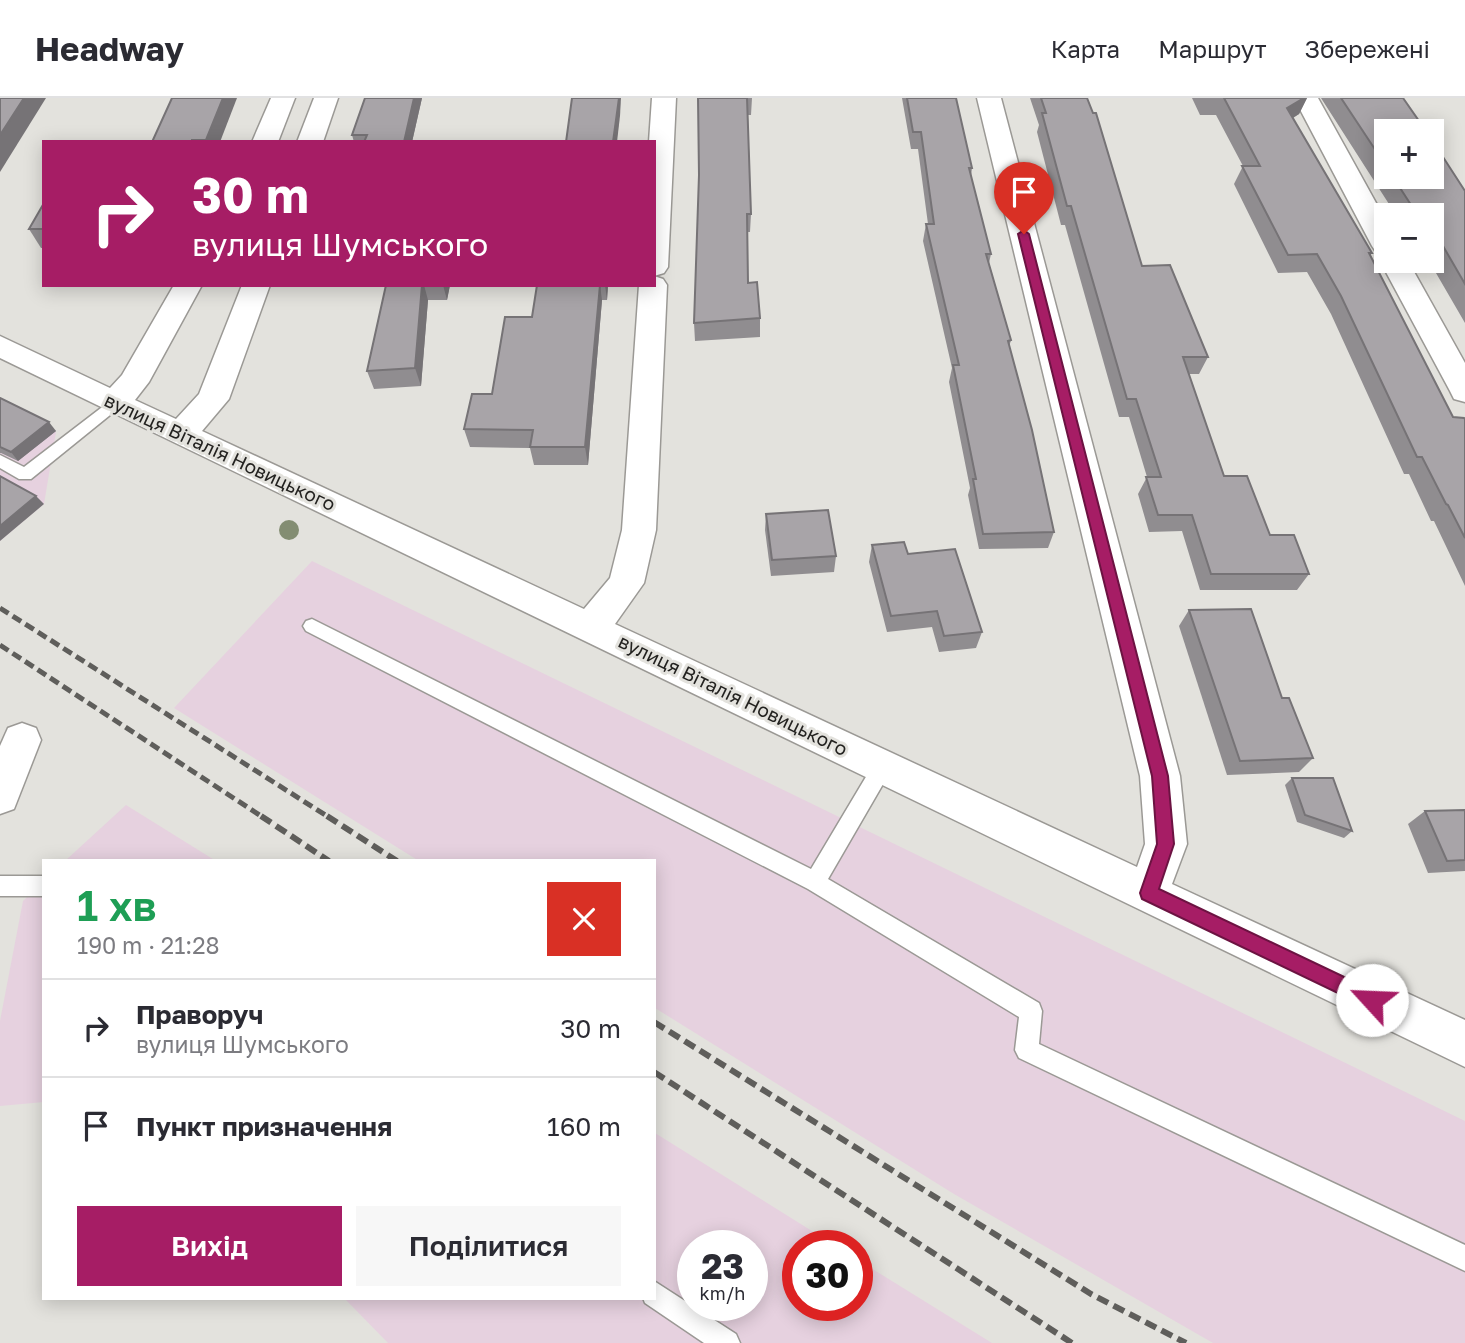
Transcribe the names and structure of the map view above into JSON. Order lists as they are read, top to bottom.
{
  "streets": {
    "street": ["вулиця Віталія Новицького"]
  },
  "page": {
    "header": "Headway",
    "nav": ["Карта", "Маршрут", "Збережені"],
    "map_buttons": ["+", "−"],
    "turn": ["30 m", "вулиця Шумського"],
    "heading": ["1 хв", "190 m · 21:28"],
    "list": [
      {
        "name": "Праворуч",
        "note": "вулиця Шумського",
        "value": "30 m"
      },
      {
        "name": "Пункт призначення",
        "value": "160 m"
      }
    ],
    "buttons": ["Вихід", "Поділитися"],
    "speed": "23 km/h",
    "limit": "30"
  }
}
